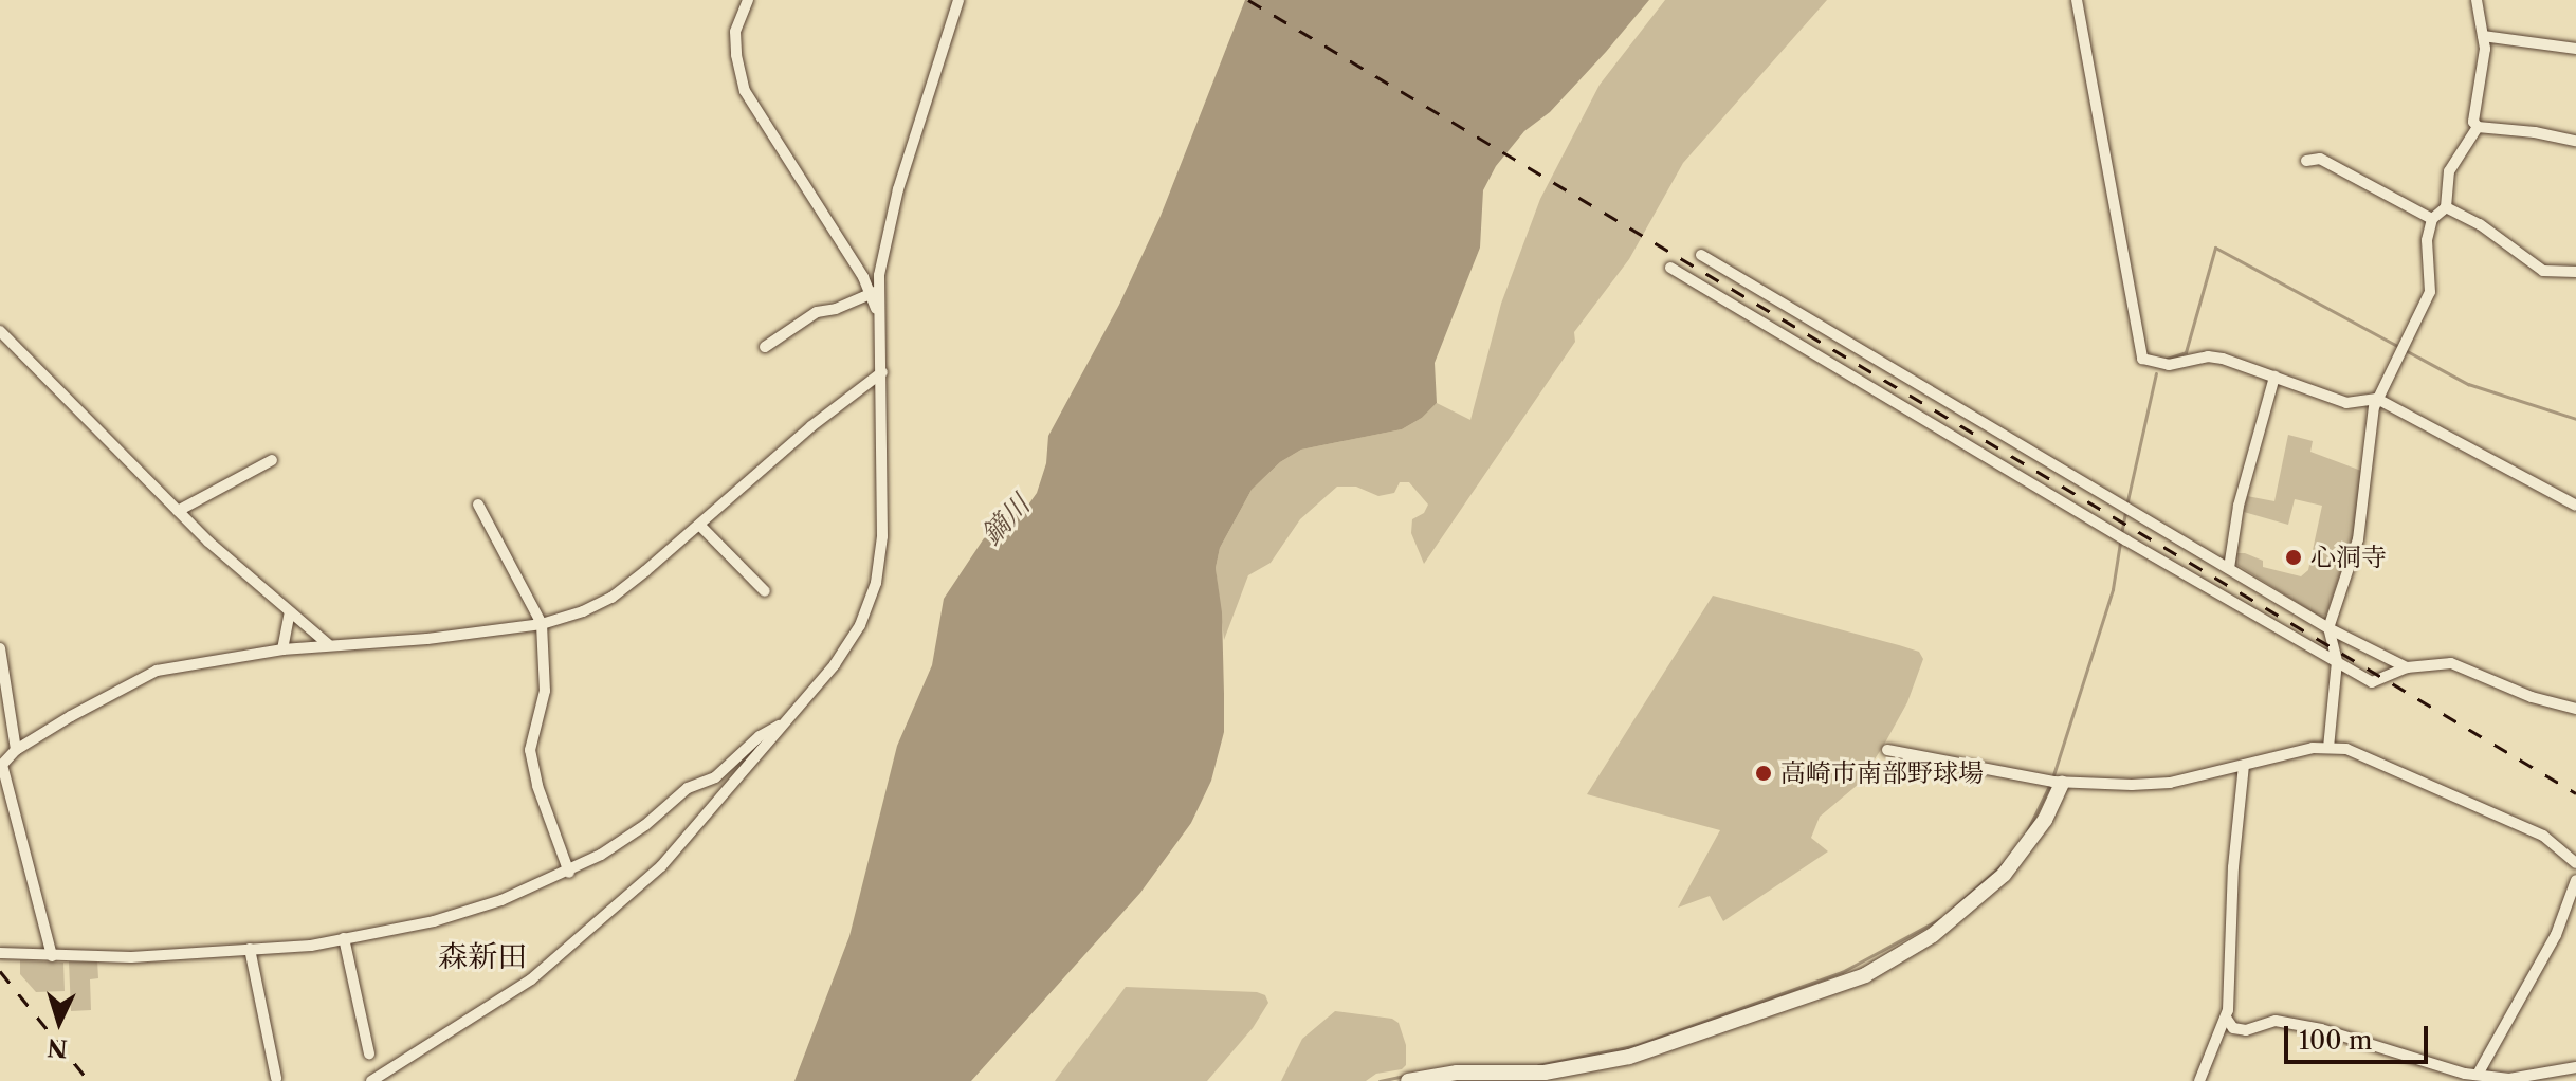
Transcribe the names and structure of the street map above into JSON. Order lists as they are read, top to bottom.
{
  "districts": ["森新田"],
  "water": ["鏑川"],
  "places": ["心洞寺", "高崎市南部野球場"],
  "scale_bar": "100 m",
  "north": "bottom"
}
